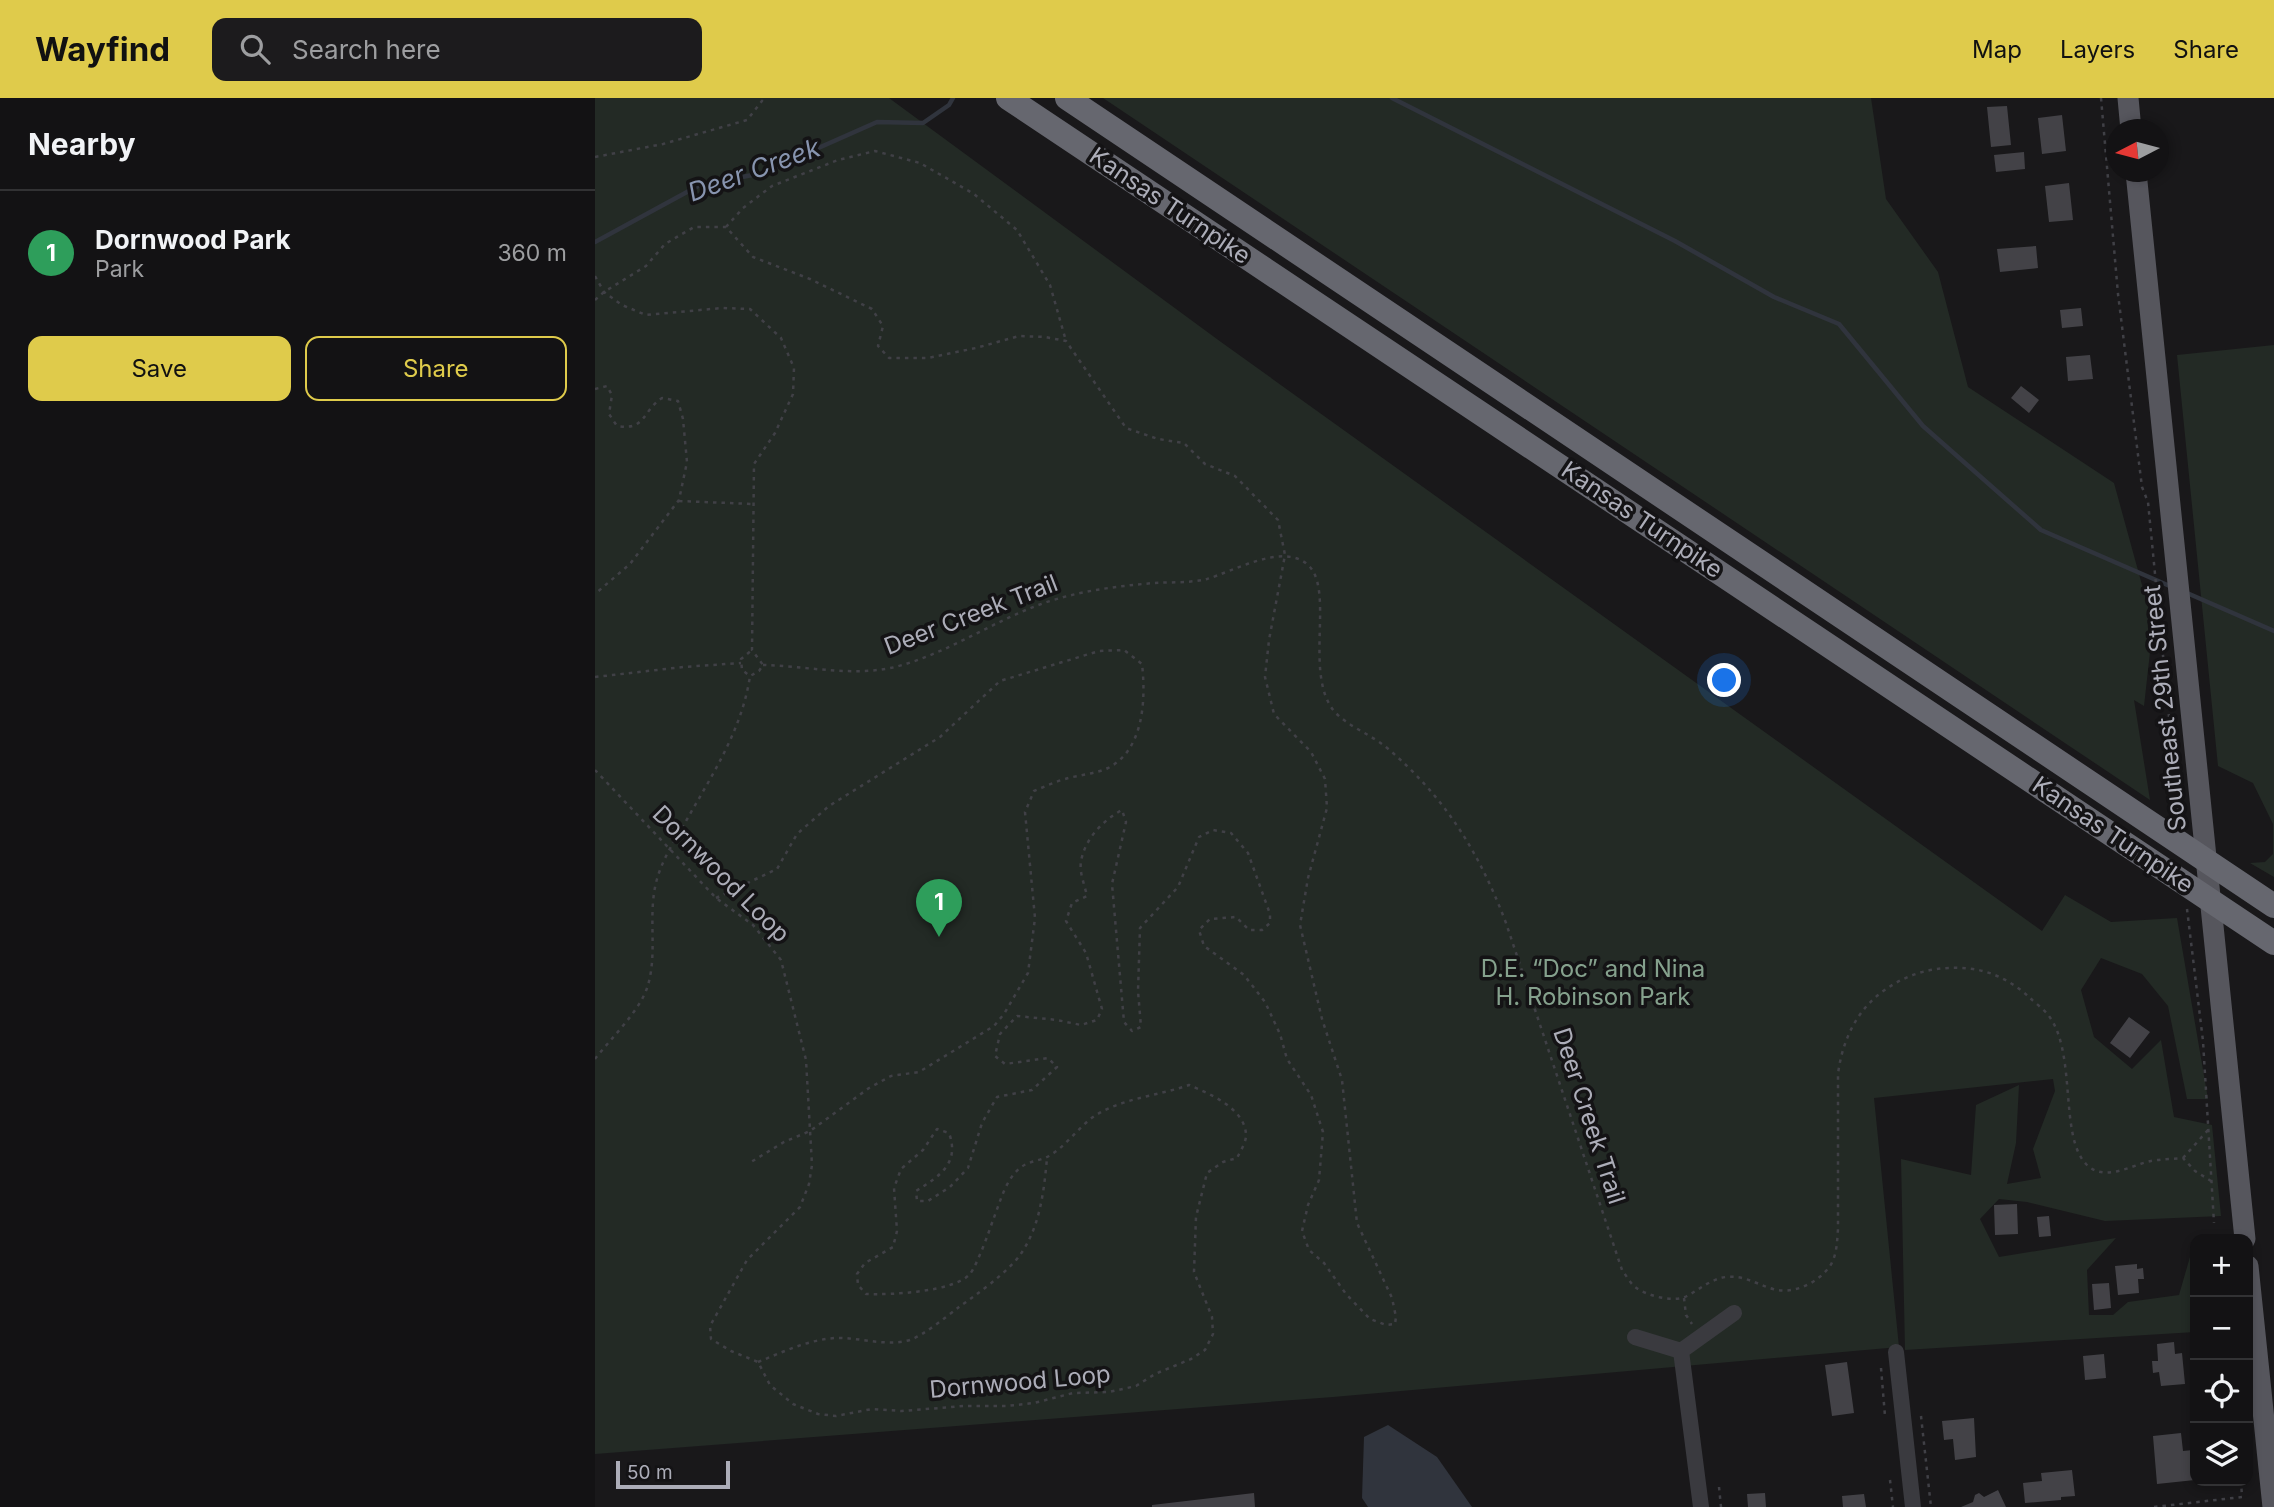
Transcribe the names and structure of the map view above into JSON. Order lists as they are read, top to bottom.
{
  "streets": {
    "highway": ["Kansas Turnpike"],
    "main road": ["Southeast 29th Street"],
    "path": ["Deer Creek Trail", "Dornwood Loop"]
  },
  "crossings": [
    ["Deer Creek Trail", "Dornwood Loop"]
  ],
  "water": ["Deer Creek"],
  "parks": ["D.E. “Doc” and Nina H. Robinson Park"],
  "scale_bar": "50 m",
  "north": "left",
  "page": {
    "header": "Wayfind",
    "search": "Search here",
    "nav": ["Map", "Layers", "Share"],
    "heading": "Nearby",
    "list": [
      {
        "mark": "1",
        "name": "Dornwood Park",
        "note": "Park",
        "value": "360 m"
      }
    ],
    "buttons": ["Save", "Share"],
    "pins": "1",
    "map_buttons": ["+", "−"],
    "scale": "50 m"
  }
}
